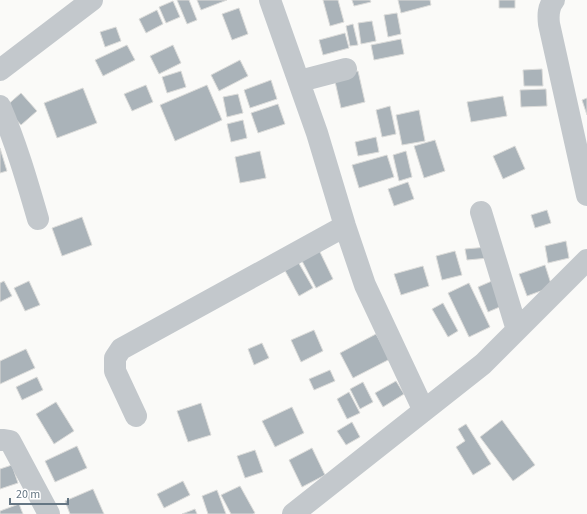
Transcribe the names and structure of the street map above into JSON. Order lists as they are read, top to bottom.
{
  "scale_bar": "20 m"
}
